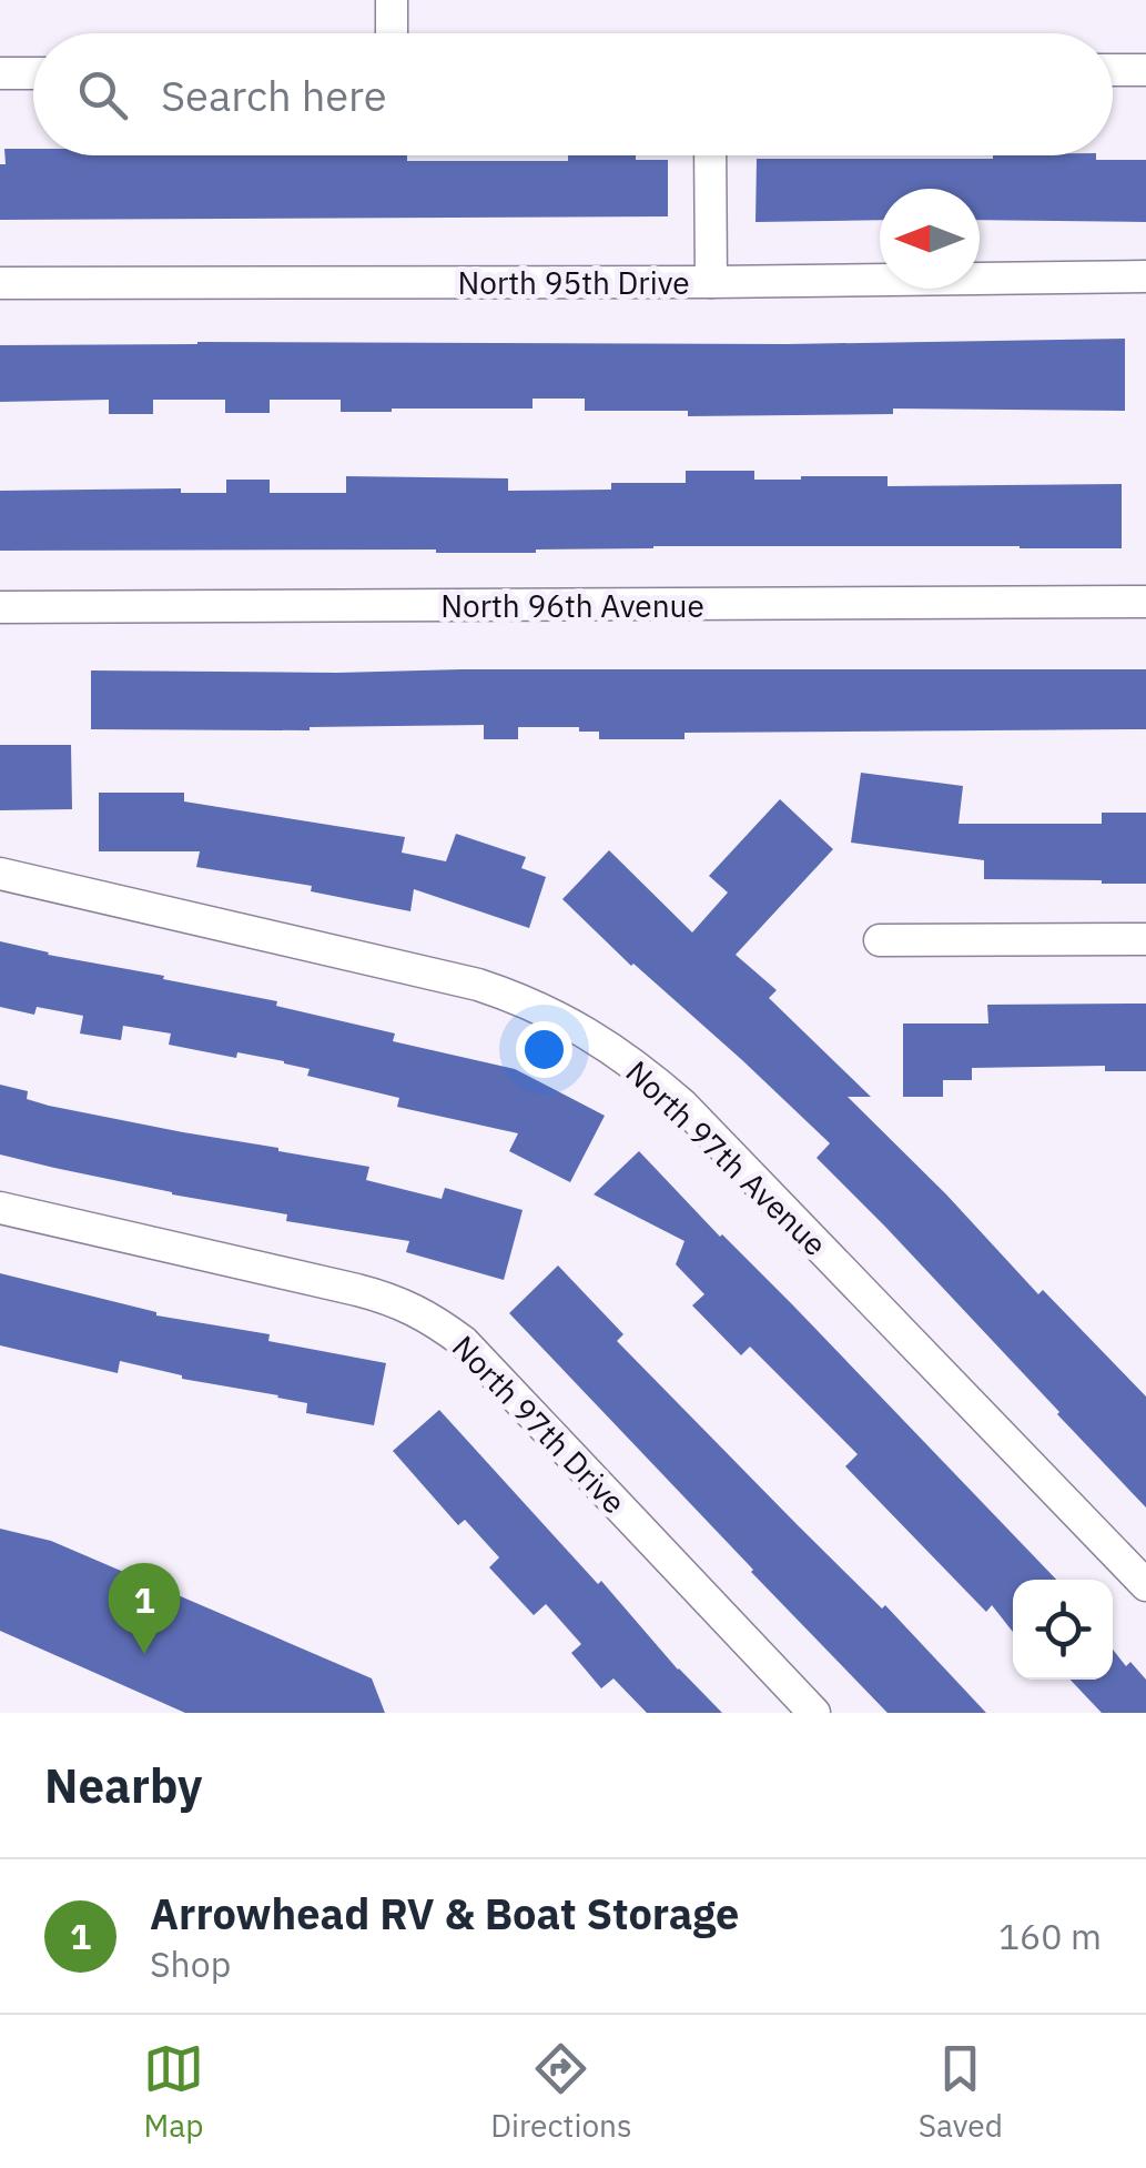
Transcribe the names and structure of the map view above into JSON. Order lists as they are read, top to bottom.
{
  "streets": {
    "street": [
      "North 95th Drive",
      "North 96th Avenue",
      "North 97th Avenue",
      "North 97th Drive"
    ]
  },
  "north": "left",
  "page": {
    "search": "Search here",
    "pins": "1",
    "heading": "Nearby",
    "list": [
      {
        "mark": "1",
        "name": "Arrowhead RV & Boat Storage",
        "note": "Shop",
        "value": "160 m"
      }
    ],
    "nav": ["Map", "Directions", "Saved"]
  }
}
